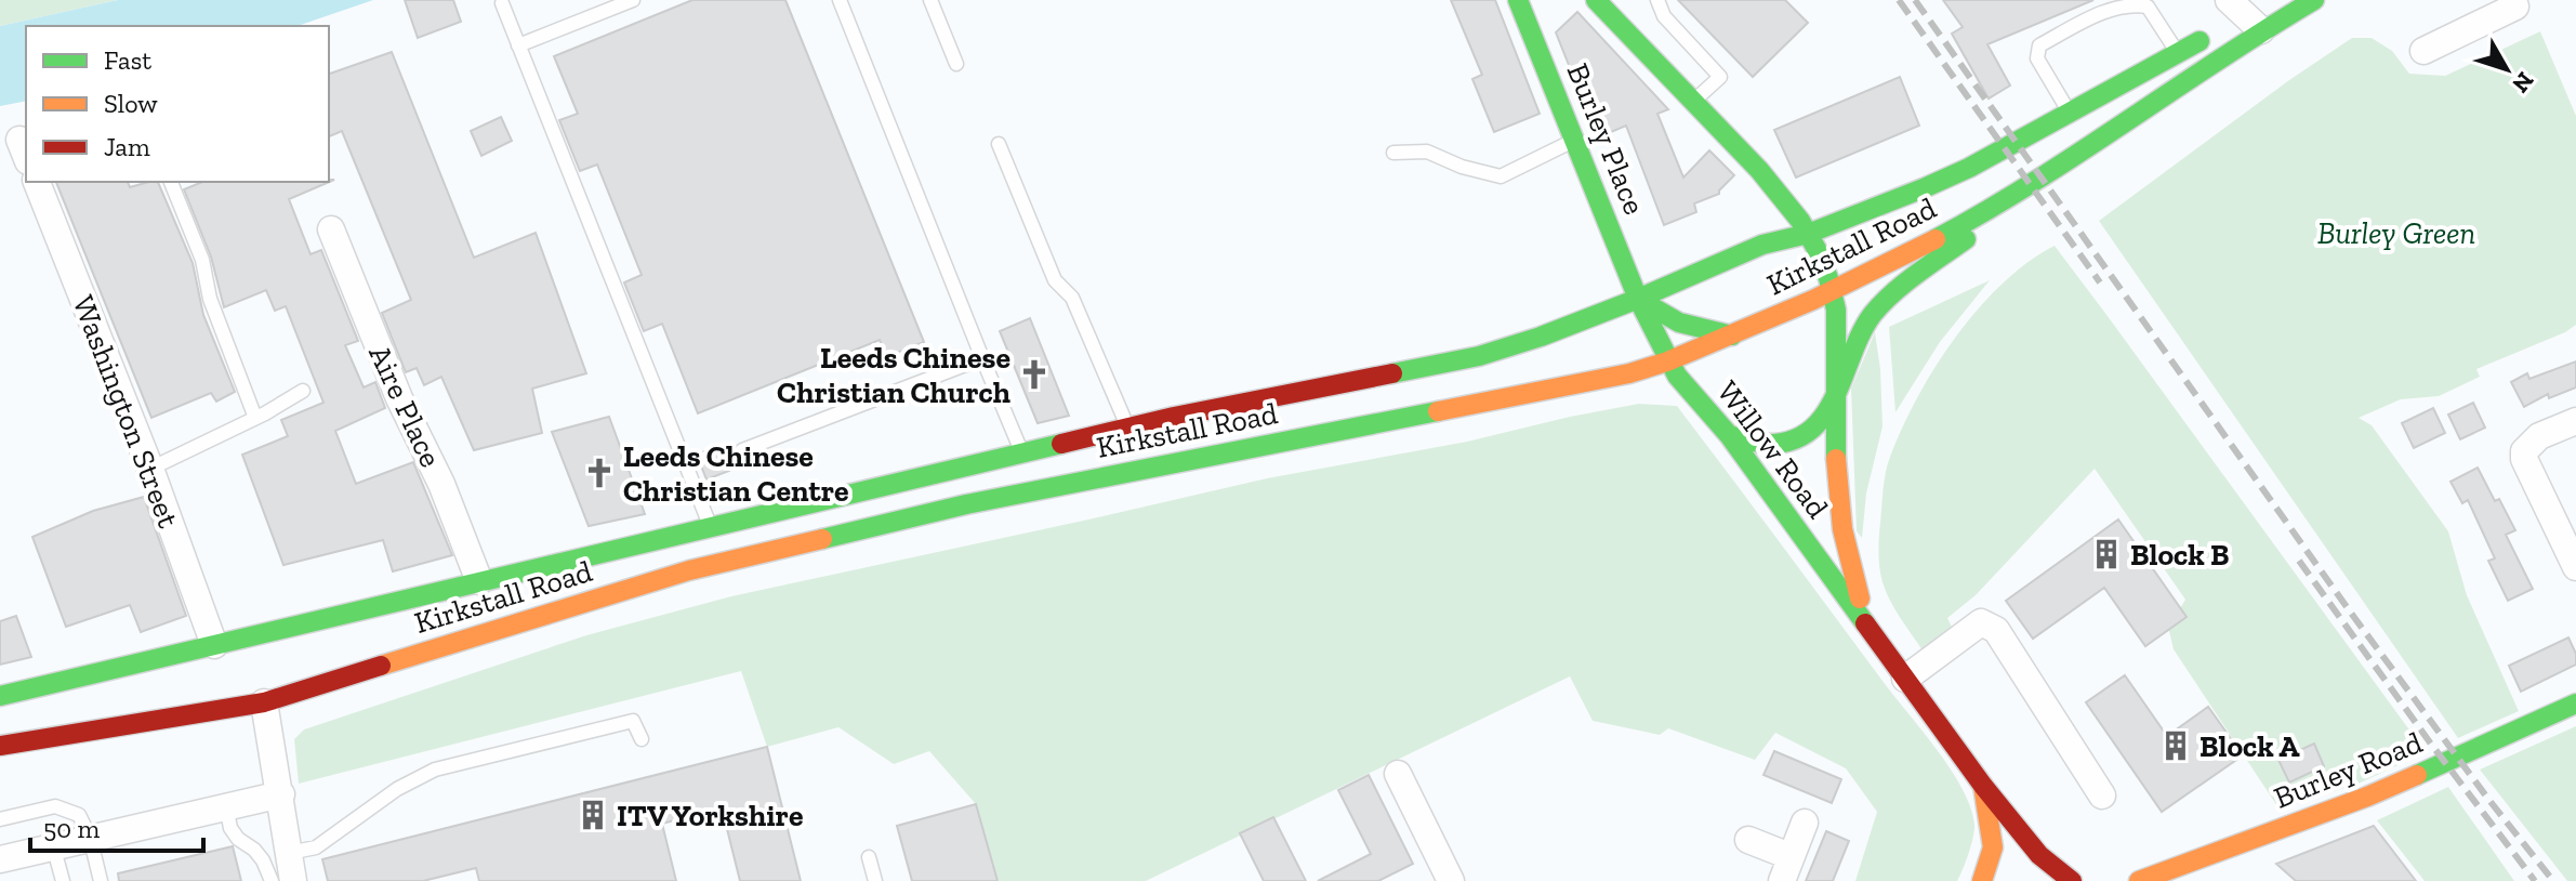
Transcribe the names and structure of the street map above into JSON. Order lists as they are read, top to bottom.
{
  "streets": {
    "main road": [
      "Burley Place",
      "Kirkstall Road",
      "Willow Road",
      "Burley Road"
    ],
    "street": ["Aire Place", "Washington Street"]
  },
  "crossings": [
    ["Burley Place", "Kirkstall Road"],
    ["Burley Place", "Willow Road"],
    ["Kirkstall Road", "Aire Place"],
    ["Kirkstall Road", "Washington Street"],
    ["Kirkstall Road", "Willow Road"]
  ],
  "parks": ["Burley Green"],
  "places": {
    "church": ["Leeds Chinese Christian Church", "Leeds Chinese Christian Centre"],
    "building": ["Block B", "Block A", "ITV Yorkshire"]
  },
  "legend": ["Fast", "Slow", "Jam"],
  "scale_bar": "50 m",
  "north": "bottom right"
}
